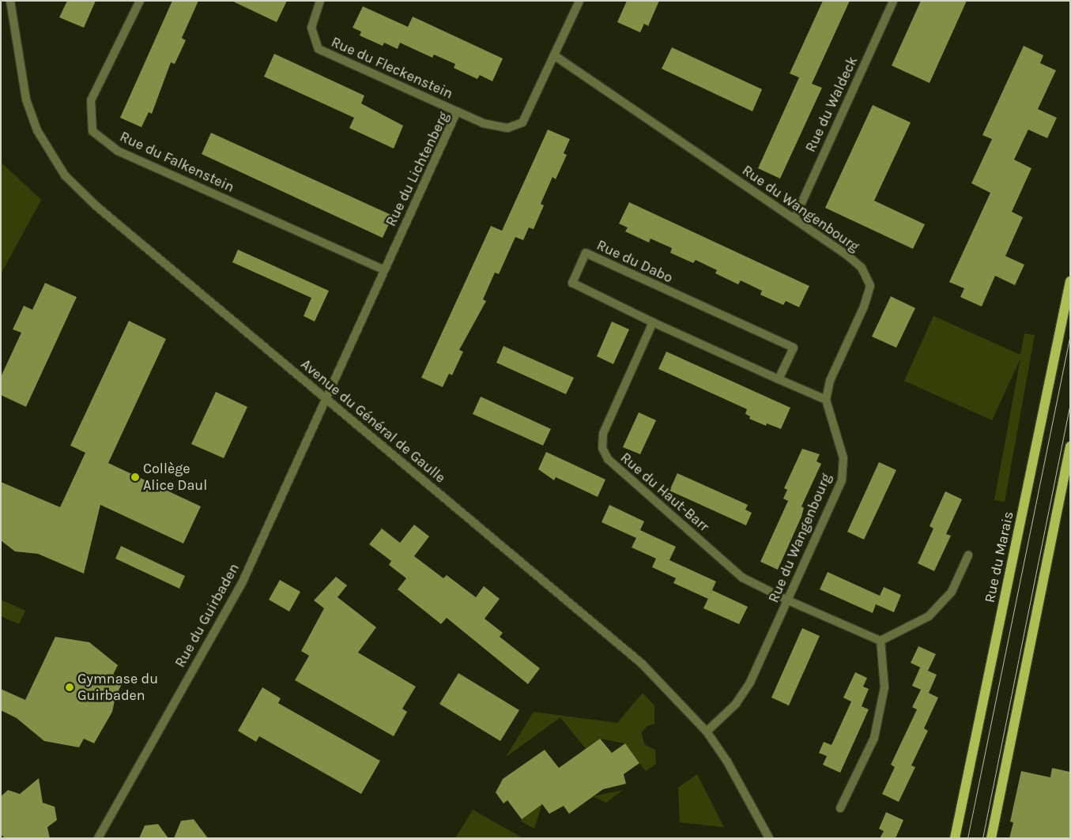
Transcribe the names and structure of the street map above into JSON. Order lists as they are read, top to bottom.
{
  "streets": {
    "main road": ["Rue du Marais"],
    "street": [
      "Rue du Fleckenstein",
      "Rue du Waldeck",
      "Rue du Falkenstein",
      "Rue du Lichtenberg",
      "Rue du Wangenbourg",
      "Rue du Dabo",
      "Avenue du Général de Gaulle",
      "Rue du Haut-Barr",
      "Rue du Guirbaden"
    ]
  },
  "crossings": [
    ["Rue du Fleckenstein", "Rue du Lichtenberg"],
    ["Rue du Waldeck", "Rue du Wangenbourg"],
    ["Rue du Falkenstein", "Rue du Lichtenberg"],
    ["Rue du Lichtenberg", "Rue du Wangenbourg"],
    ["Rue du Lichtenberg", "Avenue du Général de Gaulle"],
    ["Rue du Lichtenberg", "Rue du Guirbaden"],
    ["Rue du Wangenbourg", "Rue du Dabo"],
    ["Rue du Wangenbourg", "Avenue du Général de Gaulle"],
    ["Rue du Wangenbourg", "Rue du Haut-Barr"],
    ["Rue du Dabo", "Rue du Haut-Barr"],
    ["Avenue du Général de Gaulle", "Rue du Guirbaden"]
  ],
  "places": ["Collège Alice Daul", "Gymnase du Guirbaden"]
}
